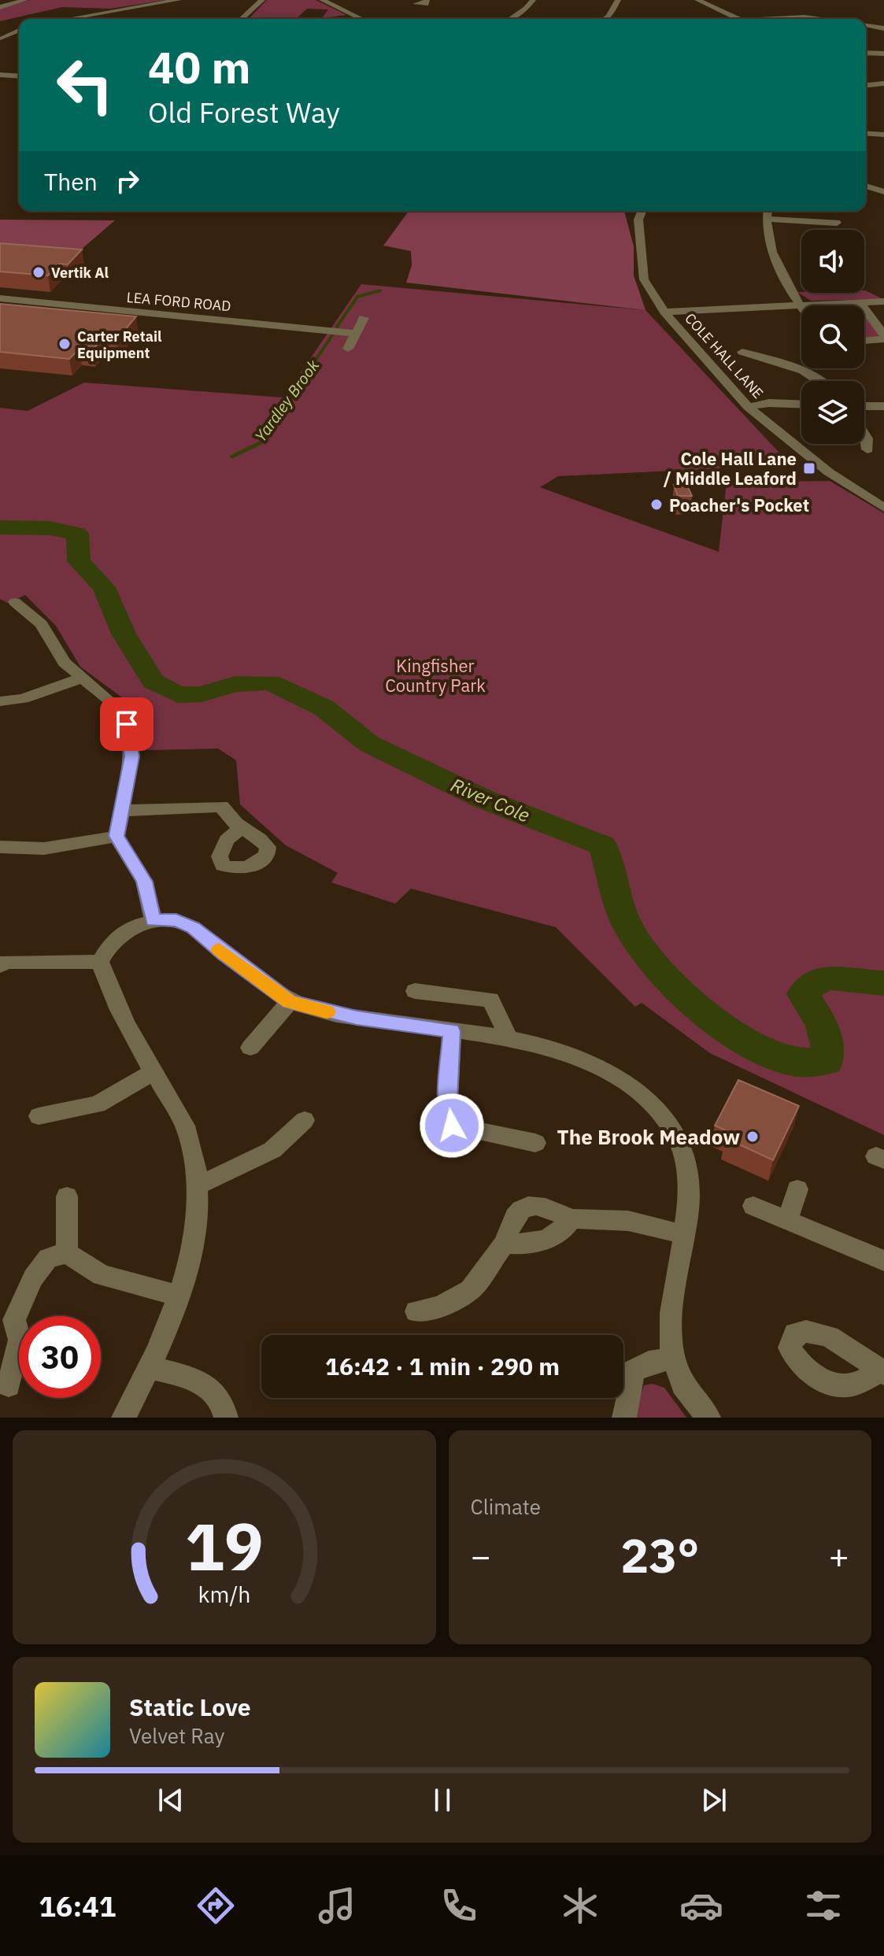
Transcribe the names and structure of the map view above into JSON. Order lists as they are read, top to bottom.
{
  "streets": {
    "street": ["LEA FORD ROAD", "COLE HALL LANE"]
  },
  "water": ["Yardley Brook", "River Cole"],
  "parks": ["Kingfisher Country Park"],
  "places": {
    "other": [
      "Vertik Al",
      "Carter Retail Equipment",
      "Poacher's Pocket",
      "The Brook Meadow"
    ],
    "transit": ["Cole Hall Lane / Middle Leaford"]
  },
  "page": {
    "turn": ["40 m", "Old Forest Way"],
    "then": "Then",
    "limit": "30",
    "trip": "16:42 · 1 min · 290 m",
    "tile": "Climate",
    "heat": ["−", "23°", "+"],
    "song": ["Static Love", "Velvet Ray"],
    "tabs": "16:41",
    "gauge": ["19", "km/h"]
  }
}
